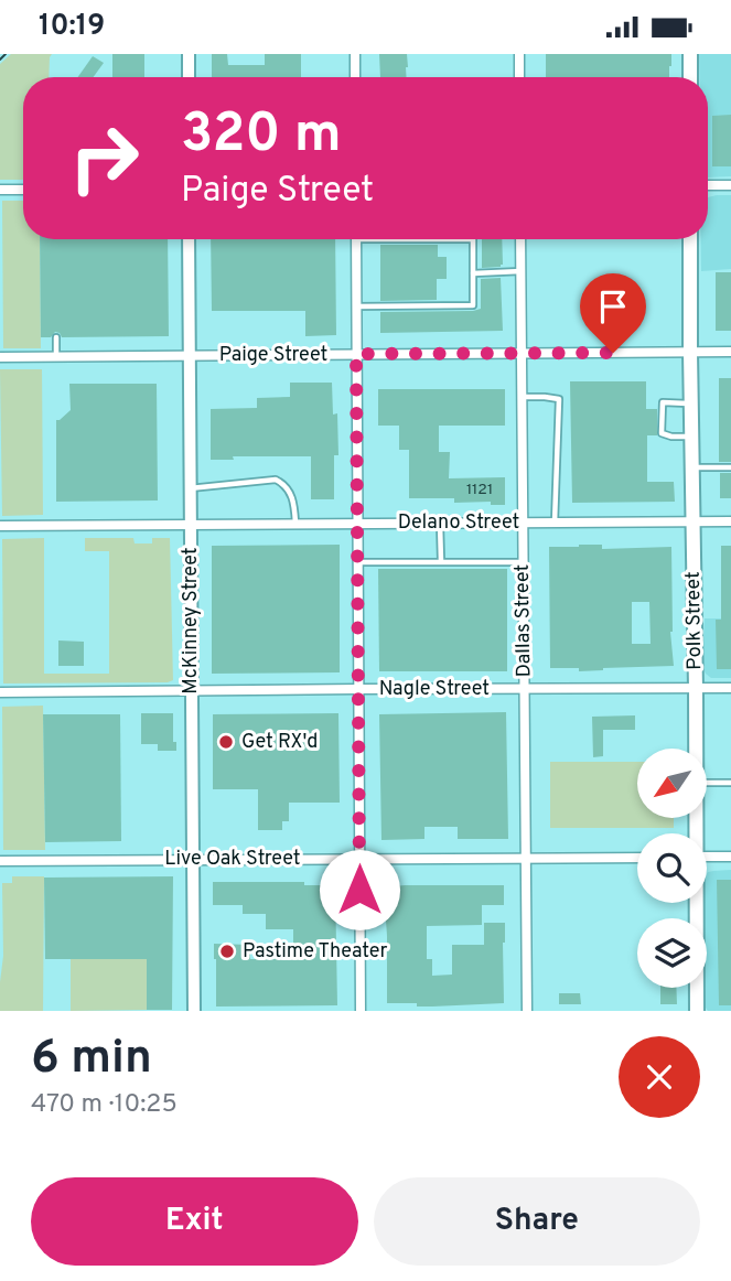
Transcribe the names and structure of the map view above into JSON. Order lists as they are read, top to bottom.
{
  "streets": {
    "main road": ["Polk Street"],
    "street": [
      "Paige Street",
      "Delano Street",
      "McKinney Street",
      "Dallas Street",
      "Nagle Street",
      "Live Oak Street"
    ]
  },
  "crossings": [
    ["Paige Street", "McKinney Street"],
    ["Paige Street", "Dallas Street"],
    ["Paige Street", "Polk Street"],
    ["Delano Street", "McKinney Street"],
    ["Delano Street", "Dallas Street"],
    ["Delano Street", "Polk Street"],
    ["McKinney Street", "Nagle Street"],
    ["McKinney Street", "Live Oak Street"],
    ["Dallas Street", "Nagle Street"],
    ["Dallas Street", "Live Oak Street"],
    ["Polk Street", "Nagle Street"]
  ],
  "places": ["Get RX'd", "Pastime Theater"],
  "house_numbers": ["1121"],
  "north": "bottom left",
  "page": {
    "status": "10:19",
    "turn": ["320 m", "Paige Street"],
    "heading": ["6 min", "470 m · 10:25"],
    "buttons": ["Exit", "Share"]
  }
}
